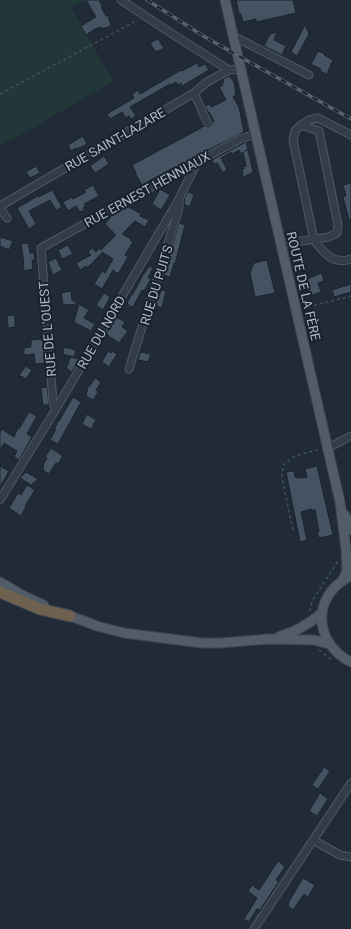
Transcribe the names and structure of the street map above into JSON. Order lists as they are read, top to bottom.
{
  "streets": {
    "main road": ["ROUTE DE LA FÈRE"],
    "street": [
      "RUE SAINT-LAZARE",
      "RUE ERNEST HENNIAUX",
      "RUE DU PUITS",
      "RUE DE L'OUEST",
      "RUE DU NORD"
    ]
  },
  "crossings": [
    ["RUE ERNEST HENNIAUX", "ROUTE DE LA FÈRE"],
    ["RUE ERNEST HENNIAUX", "RUE DE L'OUEST"],
    ["RUE ERNEST HENNIAUX", "RUE DU NORD"],
    ["RUE DU PUITS", "RUE DU NORD"],
    ["RUE DE L'OUEST", "RUE DU NORD"]
  ]
}
